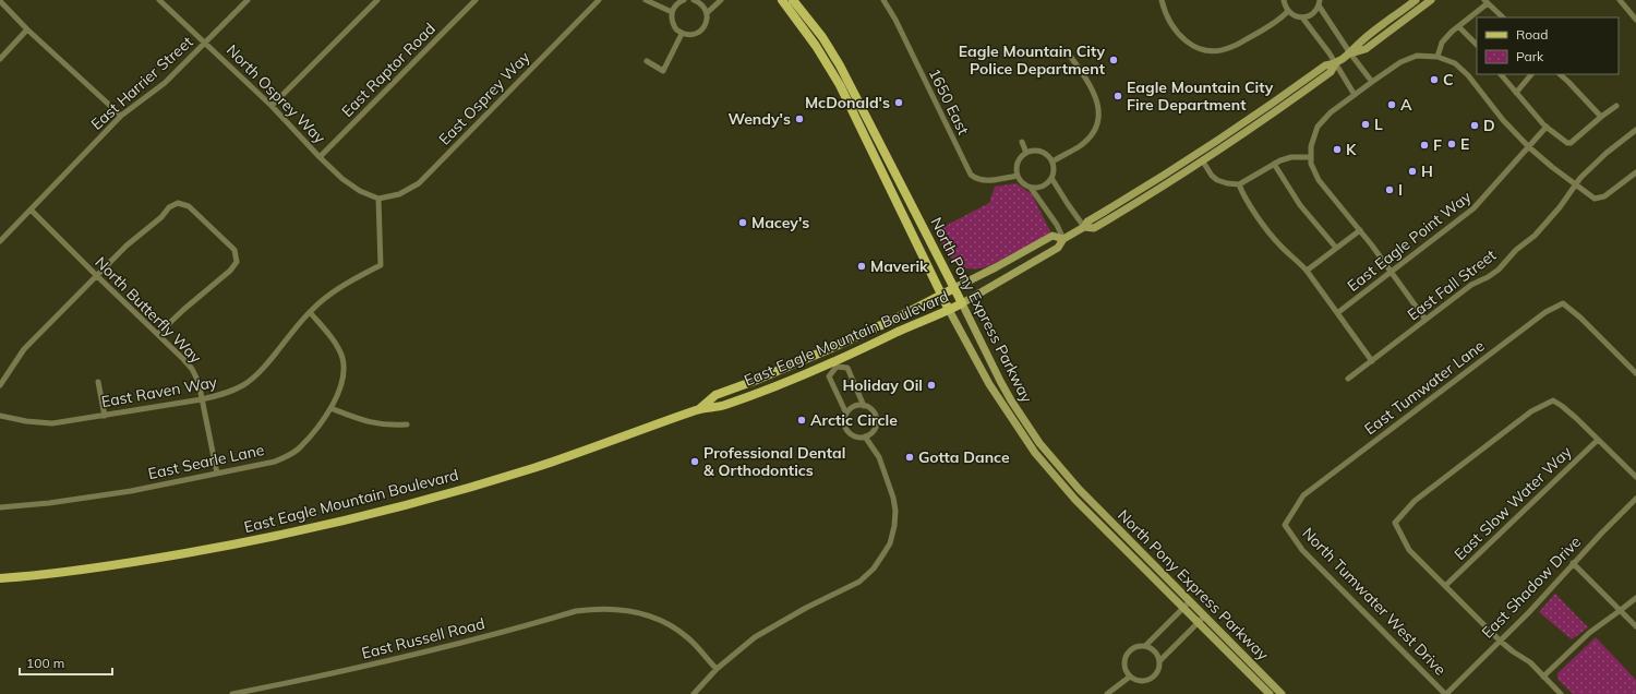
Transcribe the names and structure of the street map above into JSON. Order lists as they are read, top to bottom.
{
  "streets": {
    "main road": ["North Pony Express Parkway", "East Eagle Mountain Boulevard"],
    "street": [
      "East Raptor Road",
      "East Harrier Street",
      "North Osprey Way",
      "East Osprey Way",
      "1650 East",
      "East Eagle Point Way",
      "East Fall Street",
      "North Butterfly Way",
      "East Tumwater Lane",
      "East Raven Way",
      "East Searle Lane",
      "East Slow Water Way",
      "East Shadow Drive",
      "North Tumwater West Drive",
      "East Russell Road"
    ]
  },
  "crossings": [
    ["East Raptor Road", "North Osprey Way"],
    ["East Harrier Street", "North Osprey Way"],
    ["East Harrier Street", "North Butterfly Way"],
    ["North Osprey Way", "East Osprey Way"],
    ["North Osprey Way", "East Raven Way"],
    ["East Osprey Way", "East Raven Way"],
    ["North Butterfly Way", "East Raven Way"],
    ["North Butterfly Way", "East Searle Lane"],
    ["North Pony Express Parkway", "East Eagle Mountain Boulevard"],
    ["East Tumwater Lane", "North Tumwater West Drive"],
    ["East Raven Way", "East Searle Lane"],
    ["East Shadow Drive", "North Tumwater West Drive"]
  ],
  "places": [
    "Eagle Mountain City Police Department",
    "C",
    "Eagle Mountain City Fire Department",
    "McDonald's",
    "A",
    "Wendy's",
    "L",
    "D",
    "E",
    "F",
    "K",
    "H",
    "I",
    "Macey's",
    "Maverik",
    "Holiday Oil",
    "Arctic Circle",
    "Gotta Dance",
    "Professional Dental & Orthodontics"
  ],
  "legend": ["Road", "Park"],
  "scale_bar": "100 m"
}
